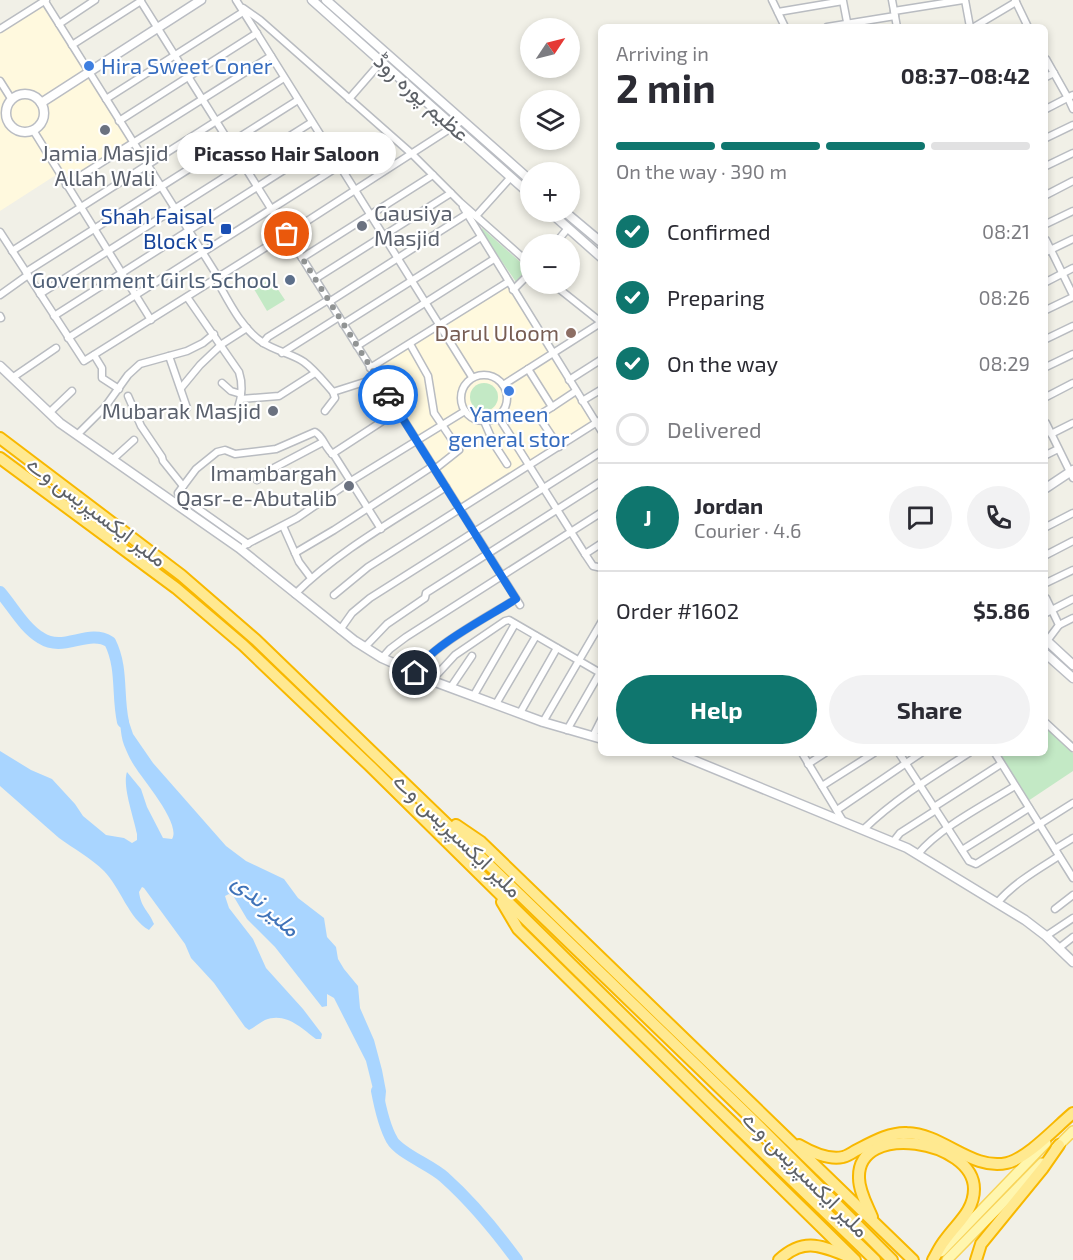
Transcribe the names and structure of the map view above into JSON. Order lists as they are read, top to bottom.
{
  "streets": {
    "highway": ["ملیر ایکسپریس وے"],
    "street": ["عظیم پورہ روڈ"]
  },
  "water": ["ملیر ندی"],
  "places": {
    "other": [
      "Hira Sweet Coner",
      "Jamia Masjid Allah Wali",
      "Gausiya Masjid",
      "Picasso Hair Saloon",
      "Government Girls School",
      "Darul Uloom",
      "Yameen general stor",
      "Mubarak Masjid",
      "Imambargah Qasr-e-Abutalib"
    ],
    "transit": ["Shah Faisal Block 5"]
  },
  "north": "top right",
  "page": {
    "map_buttons": ["+", "−"],
    "heading": ["2 min", "Arriving in", "08:37–08:42"],
    "panel": [
      "Jordan",
      "Courier · 4.6",
      "Order #1602",
      "$5.86"
    ],
    "bar": "On the way · 390 m",
    "bubble": "Picasso Hair Saloon",
    "list": [
      ["Confirmed", "08:21"],
      ["Preparing", "08:26"],
      ["On the way", "08:29"],
      "Delivered"
    ],
    "round": "J",
    "buttons": ["Help", "Share"]
  }
}
